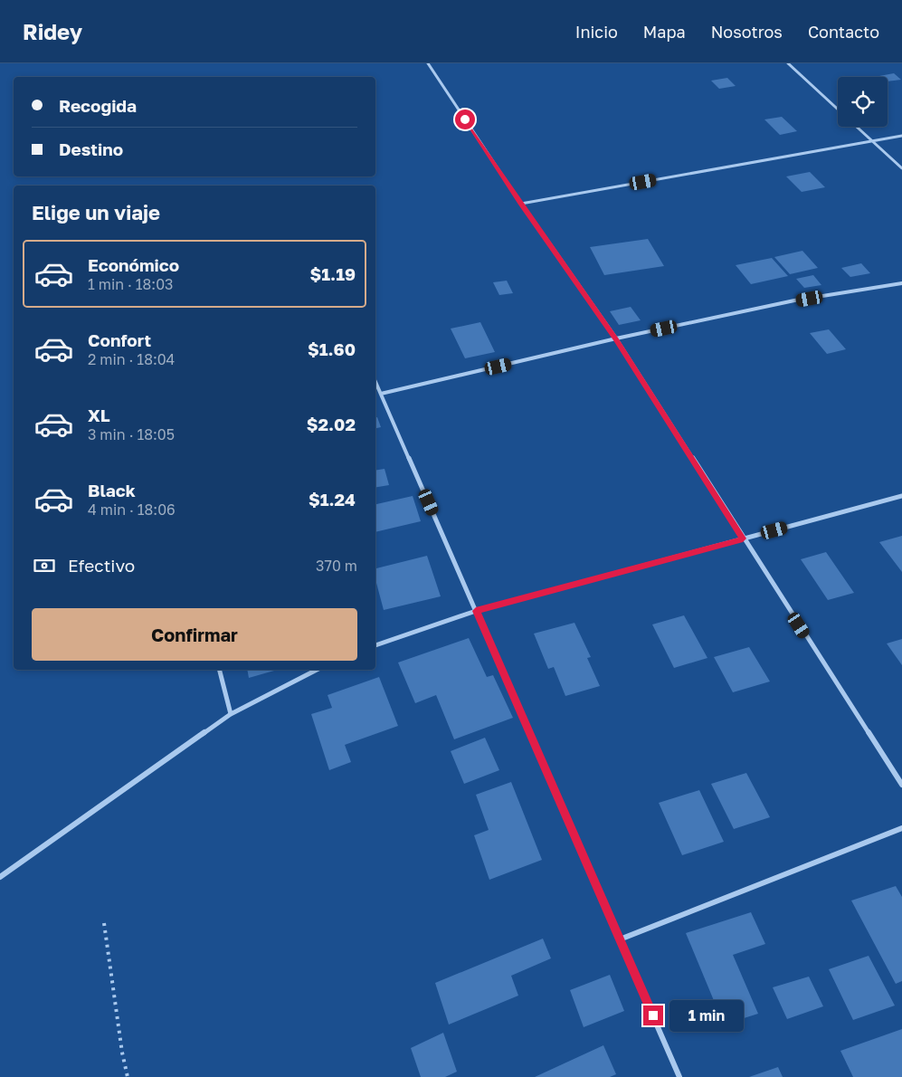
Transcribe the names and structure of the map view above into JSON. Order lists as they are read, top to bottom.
{
  "page": {
    "header": "Ridey",
    "nav": [
      "Inicio",
      "Mapa",
      "Nosotros",
      "Contacto"
    ],
    "banner": ["Recogida", "Destino"],
    "heading": "Elige un viaje",
    "list": [
      {
        "name": "Económico",
        "note": "1 min · 18:03",
        "value": "$1.19"
      },
      {
        "name": "Confort",
        "note": "2 min · 18:04",
        "value": "$1.60"
      },
      {
        "name": "XL",
        "note": "3 min · 18:05",
        "value": "$2.02"
      },
      {
        "name": "Black",
        "note": "4 min · 18:06",
        "value": "$1.24"
      }
    ],
    "pay": ["Efectivo", "370 m"],
    "buttons": "Confirmar",
    "bubble": "1 min"
  }
}
